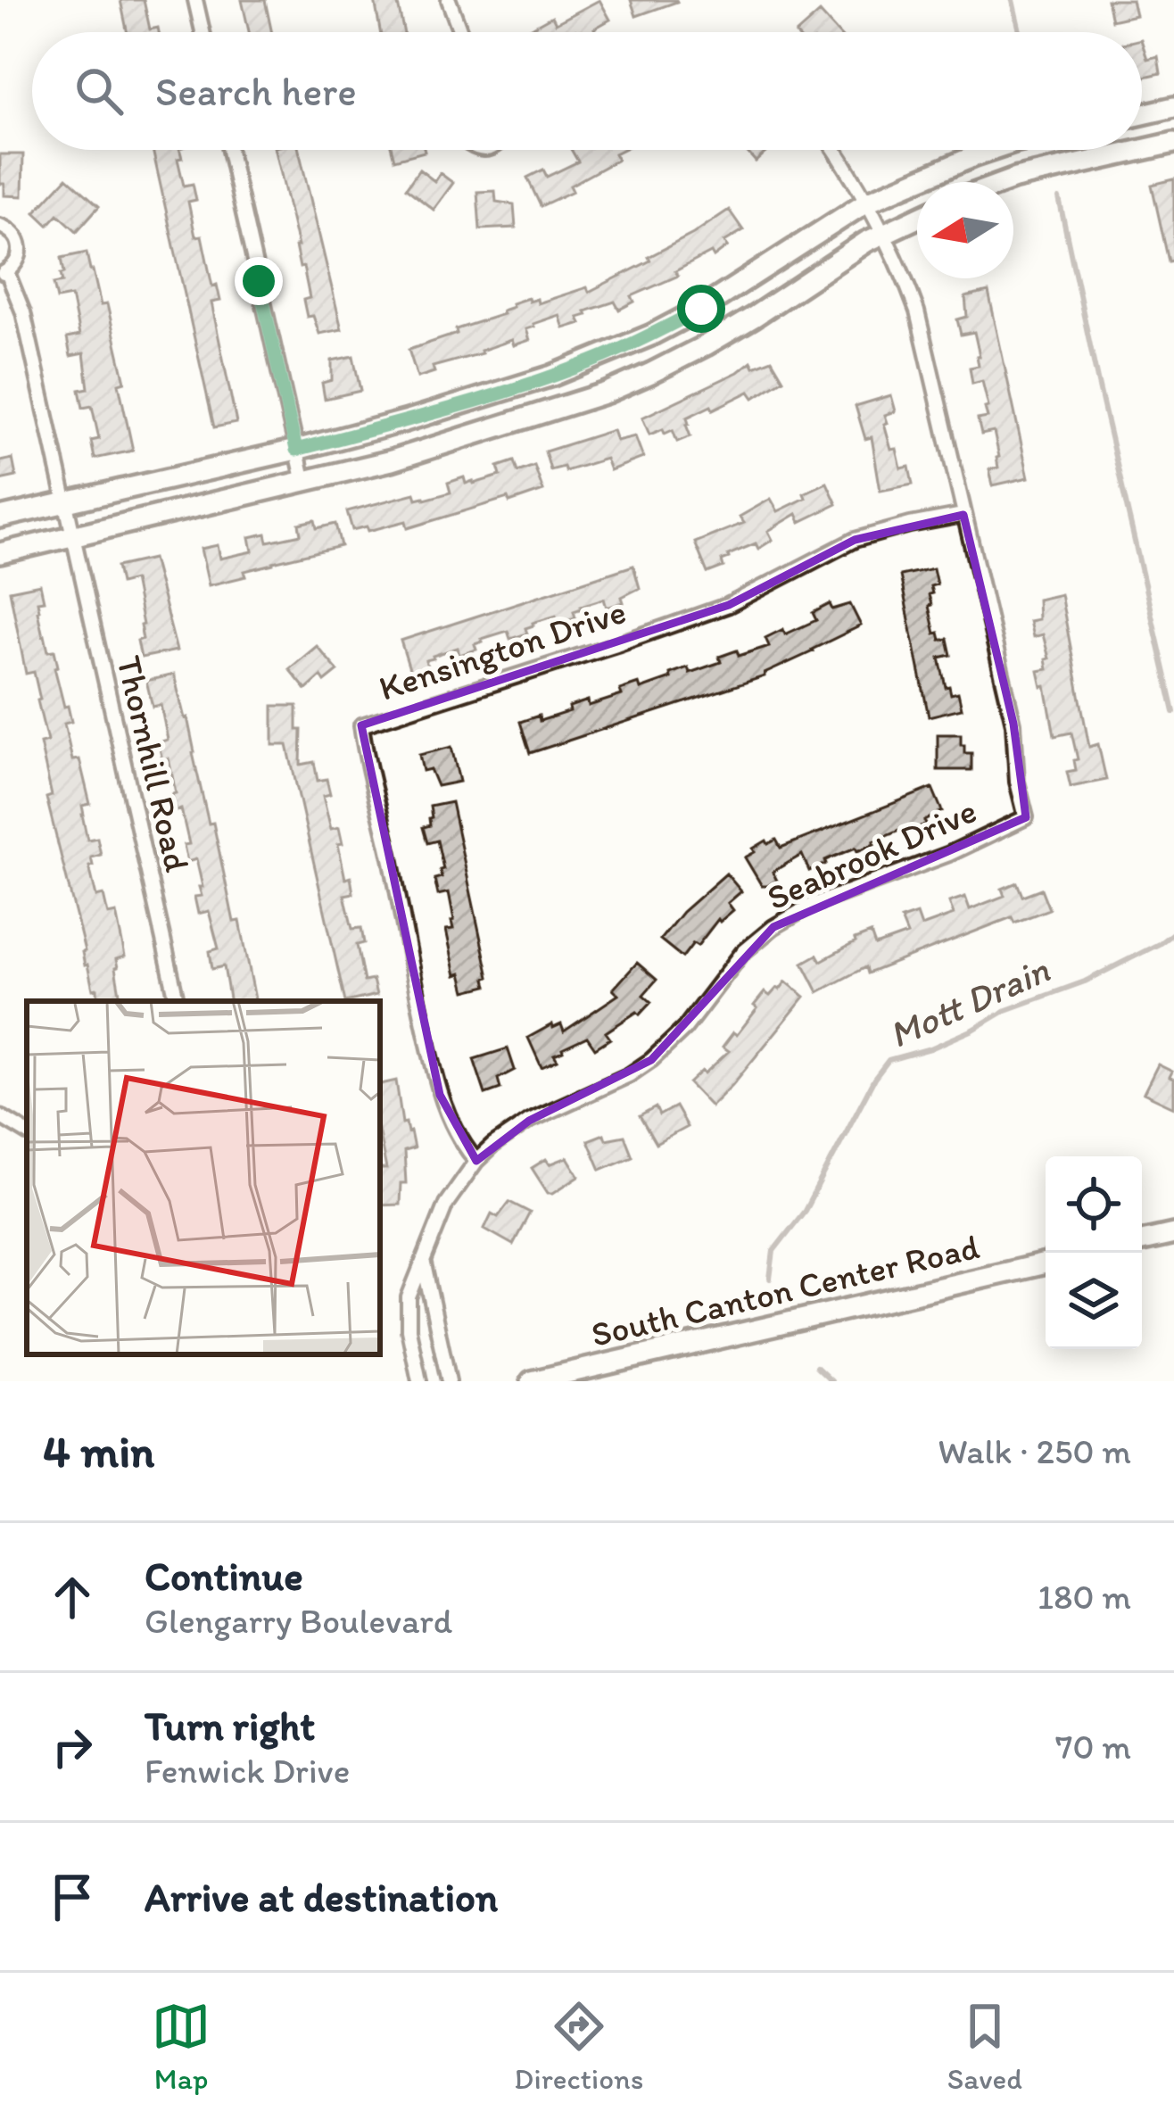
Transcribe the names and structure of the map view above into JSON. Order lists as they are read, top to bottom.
{
  "streets": {
    "street": [
      "Kensington Drive",
      "Thornhill Road",
      "Seabrook Drive",
      "South Canton Center Road"
    ]
  },
  "crossings": [
    ["Kensington Drive", "Seabrook Drive"]
  ],
  "water": ["Mott Drain"],
  "north": "left",
  "page": {
    "search": "Search here",
    "heading": ["4 min", "Walk · 250 m"],
    "list": [
      ["Continue", "Glengarry Boulevard", "180 m"],
      ["Turn right", "Fenwick Drive", "70 m"],
      "Arrive at destination"
    ],
    "nav": ["Map", "Directions", "Saved"]
  }
}
